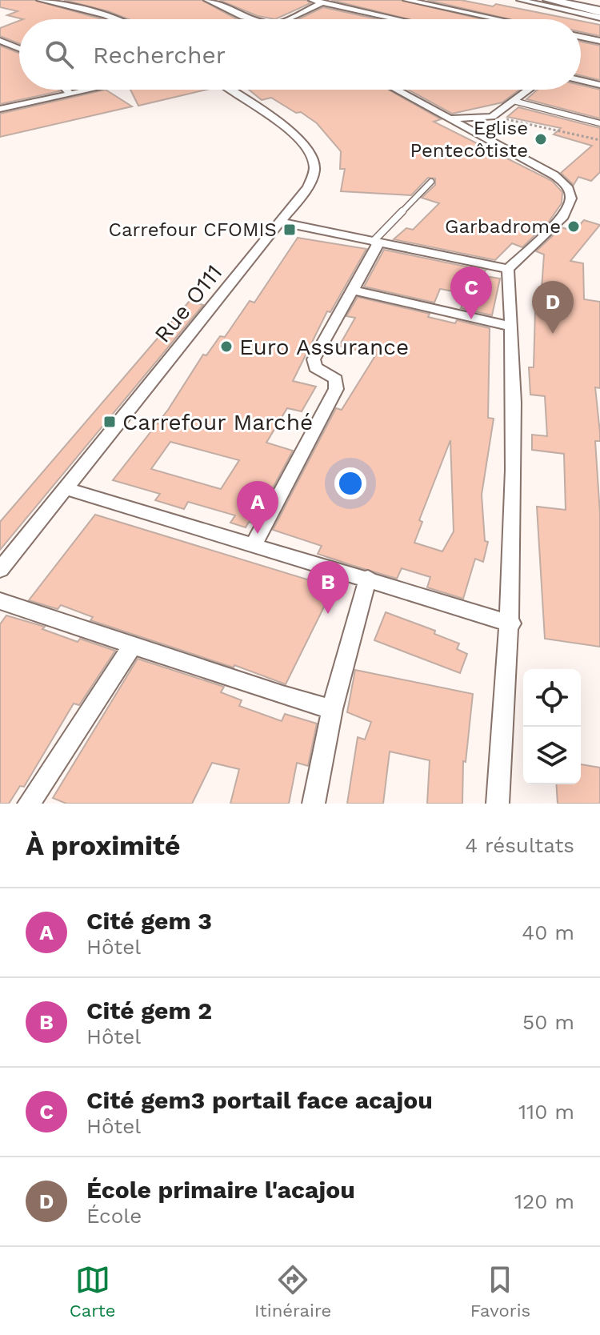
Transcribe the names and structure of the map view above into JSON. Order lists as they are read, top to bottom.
{
  "streets": {
    "street": ["Rue O111"]
  },
  "places": {
    "other": ["Eglise Pentecôtiste", "Garbadrome", "Euro Assurance"],
    "transit": ["Carrefour CFOMIS", "Carrefour Marché"]
  },
  "page": {
    "search": "Rechercher",
    "pins": [
      "C",
      "D",
      "A",
      "B"
    ],
    "heading": ["À proximité", "4 résultats"],
    "list": [
      {
        "mark": "A",
        "name": "Cité gem 3",
        "note": "Hôtel",
        "value": "40 m"
      },
      {
        "mark": "B",
        "name": "Cité gem 2",
        "note": "Hôtel",
        "value": "50 m"
      },
      {
        "mark": "C",
        "name": "Cité gem3 portail face acajou",
        "note": "Hôtel",
        "value": "110 m"
      },
      {
        "mark": "D",
        "name": "École primaire l'acajou",
        "note": "École",
        "value": "120 m"
      }
    ],
    "nav": ["Carte", "Itinéraire", "Favoris"]
  }
}
